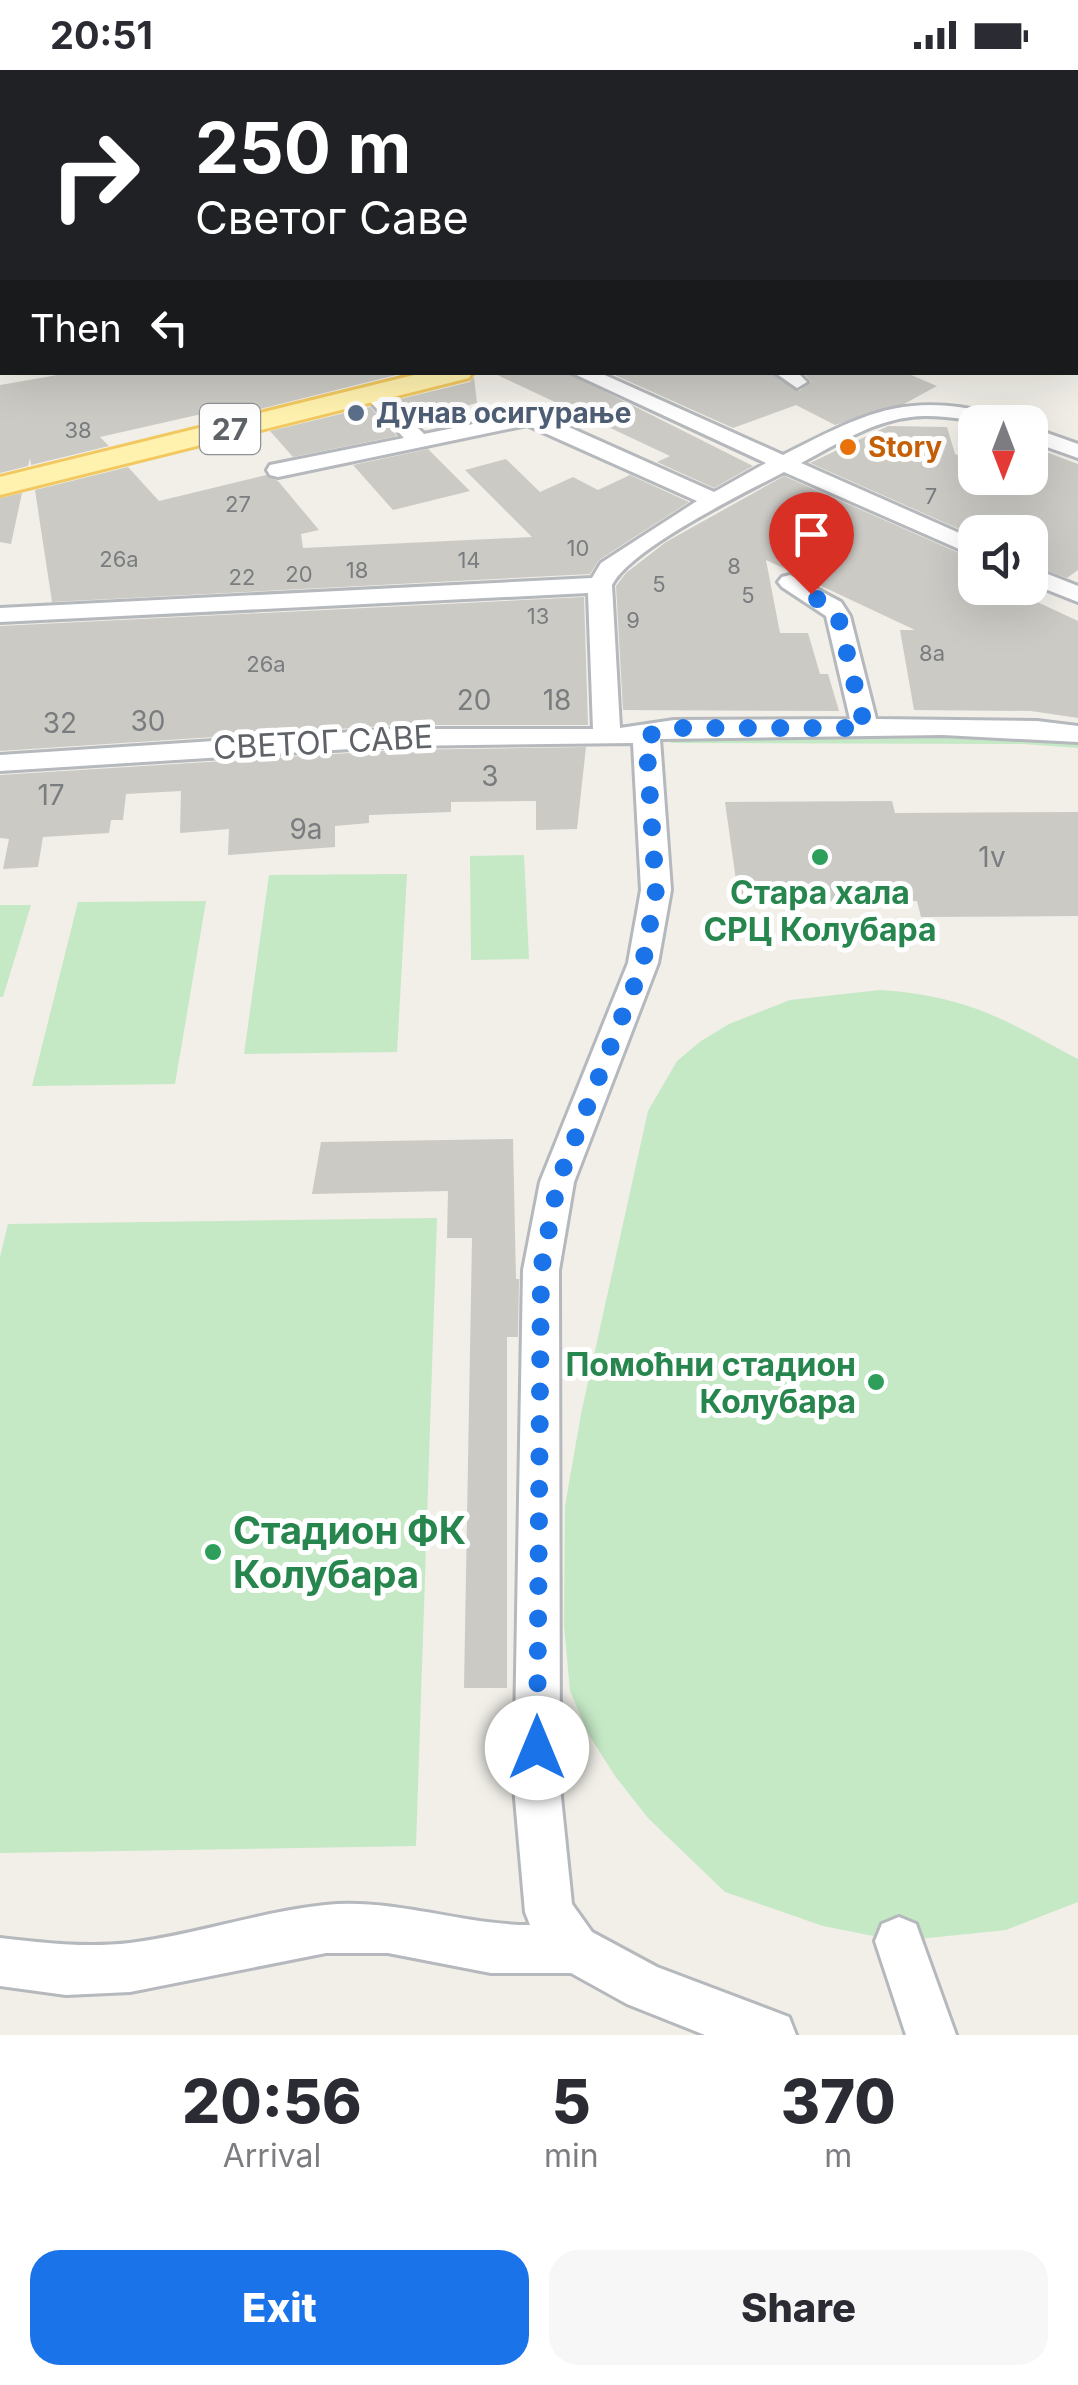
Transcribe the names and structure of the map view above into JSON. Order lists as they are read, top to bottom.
{
  "streets": {
    "main road": ["27"],
    "street": ["СВЕТОГ САВЕ"]
  },
  "places": [
    "Дунав осигурање",
    "Story",
    "Стара хала СРЦ Колубара",
    "Помоћни стадион Колубара",
    "Стадион ФК Колубара"
  ],
  "house_numbers": [
    "38",
    "7",
    "27",
    "10",
    "26a",
    "14",
    "8",
    "18",
    "20",
    "22",
    "5",
    "5",
    "13",
    "9",
    "8a",
    "26a",
    "20",
    "18",
    "30",
    "32",
    "3",
    "17",
    "9a",
    "1v"
  ],
  "north": "bottom",
  "page": {
    "status": "20:51",
    "turn": ["250 m", "Светог Саве"],
    "then": "Then",
    "eta": [
      "20:56",
      "Arrival",
      "5",
      "min",
      "370",
      "m"
    ],
    "buttons": ["Exit", "Share"]
  }
}
